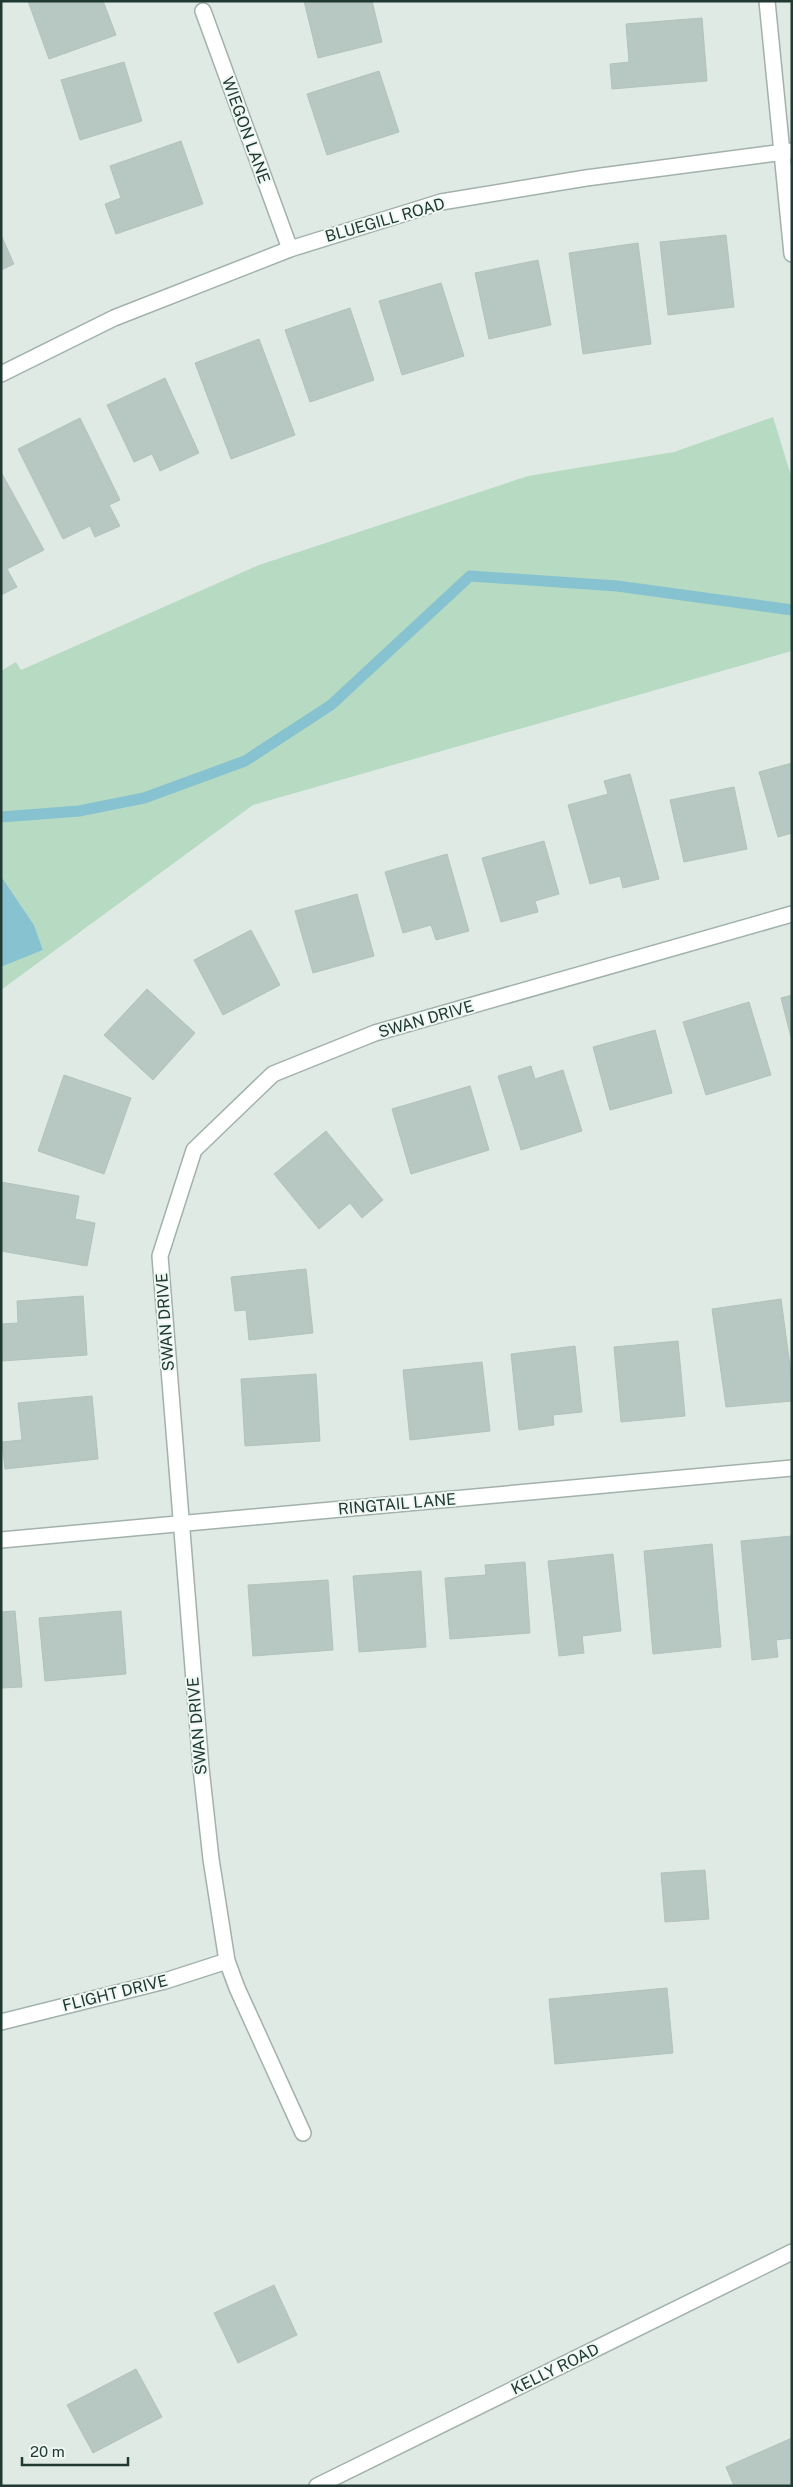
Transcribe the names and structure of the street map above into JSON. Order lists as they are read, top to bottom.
{
  "streets": {
    "street": [
      "WIEGON LANE",
      "BLUEGILL ROAD",
      "SWAN DRIVE",
      "RINGTAIL LANE",
      "FLIGHT DRIVE",
      "KELLY ROAD"
    ]
  },
  "crossings": [
    ["WIEGON LANE", "BLUEGILL ROAD"],
    ["SWAN DRIVE", "RINGTAIL LANE"],
    ["SWAN DRIVE", "FLIGHT DRIVE"]
  ],
  "scale_bar": "20 m"
}
